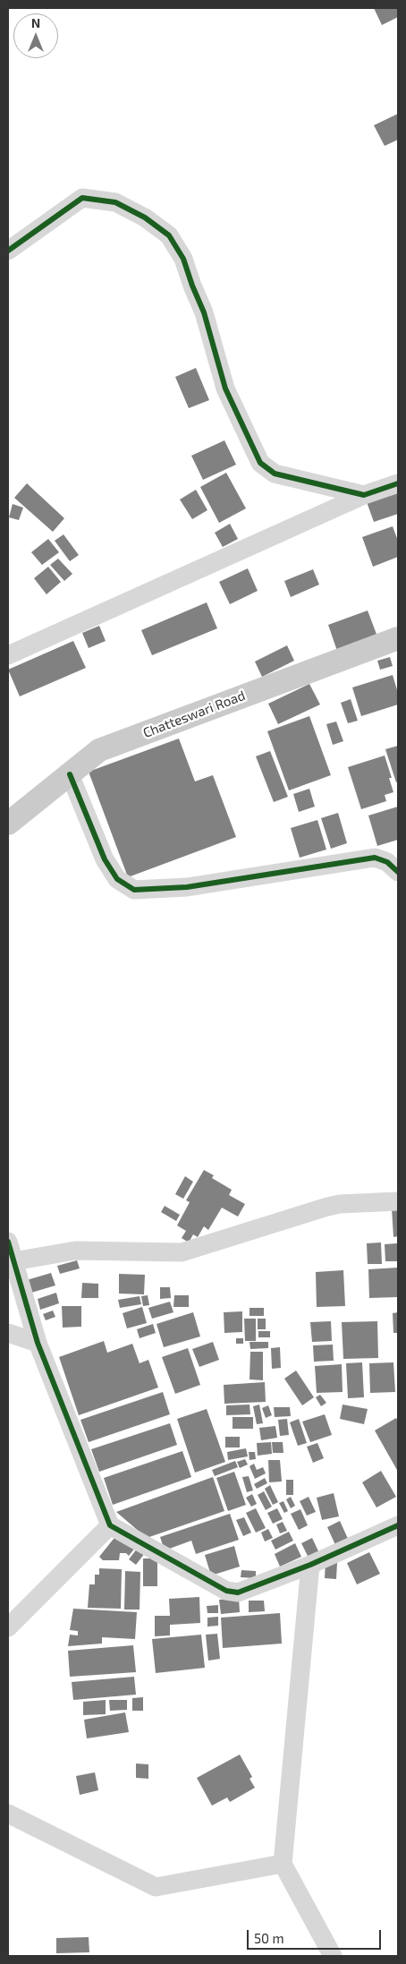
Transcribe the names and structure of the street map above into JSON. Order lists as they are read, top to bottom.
{
  "streets": {
    "main road": ["Chatteswari Road"]
  },
  "scale_bar": "50 m",
  "north": "top"
}
